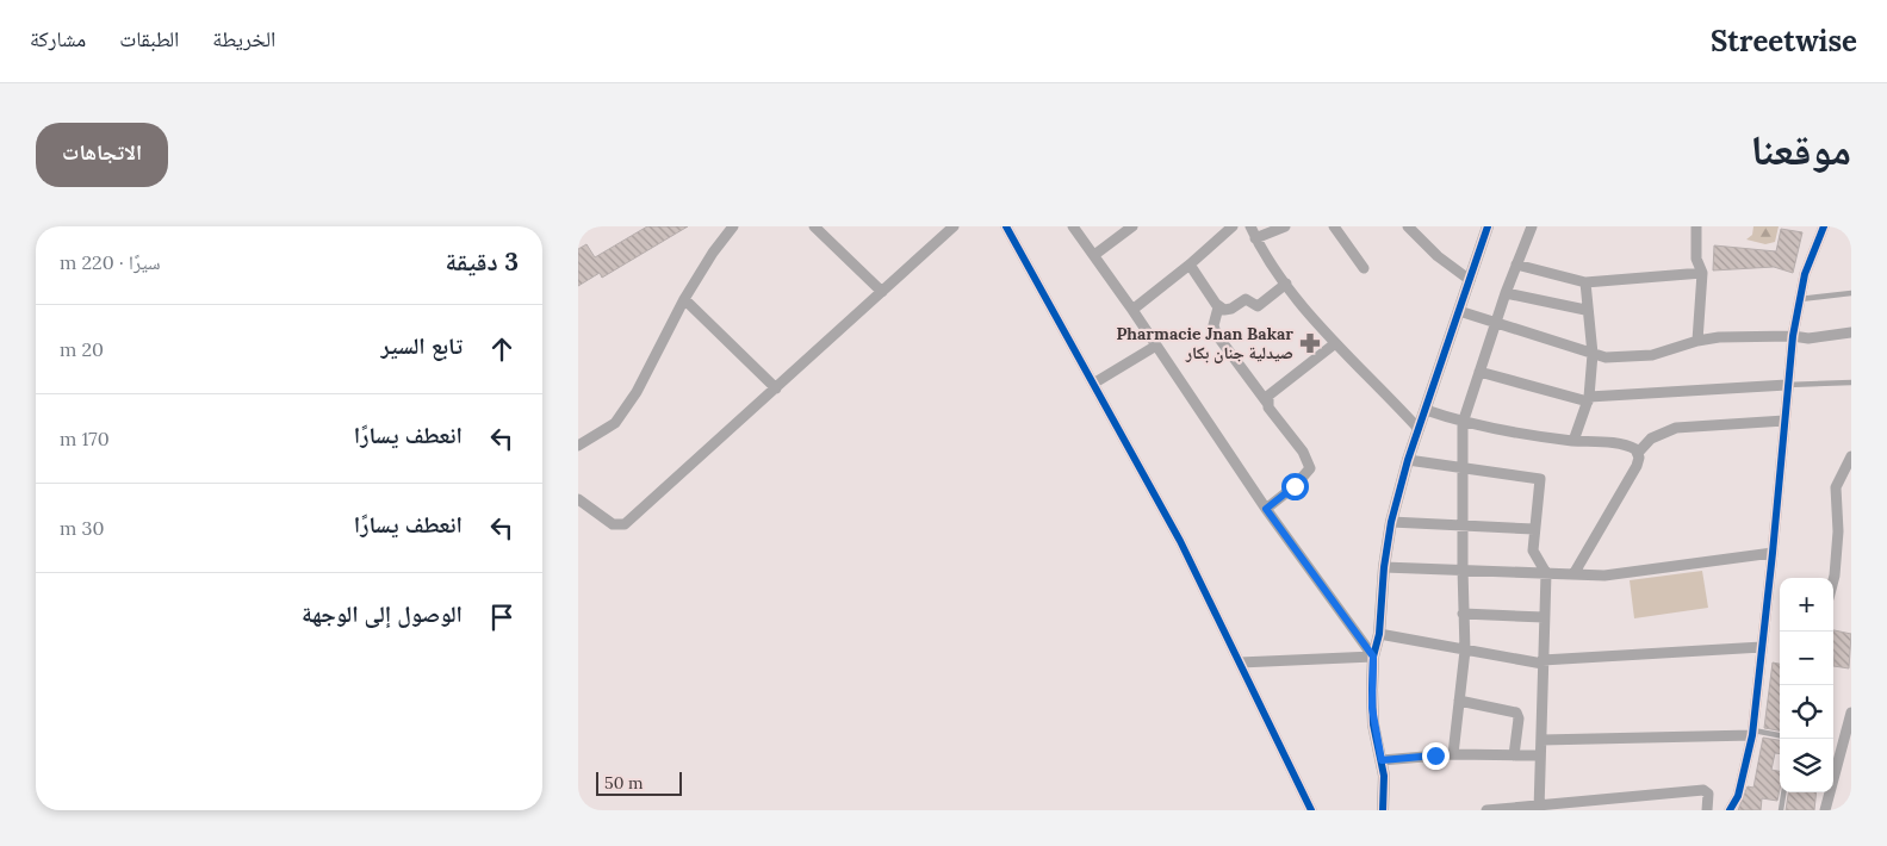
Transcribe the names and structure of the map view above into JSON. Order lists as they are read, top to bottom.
{
  "places": {
    "pharmacy": ["Pharmacie Jnan Bakar صيدلية جنان بكار"]
  },
  "scale_bar": "50 m",
  "page": {
    "header": "Streetwise",
    "nav": ["الخريطة", "الطبقات", "مشاركة"],
    "title": "موقعنا",
    "buttons": "الاتجاهات",
    "heading": ["3 دقيقة", "سيرًا · 220 m"],
    "list": [
      ["تابع السير", "20 m"],
      ["انعطف يسارًا", "170 m"],
      ["انعطف يسارًا", "30 m"],
      "الوصول إلى الوجهة"
    ],
    "map_buttons": ["+", "−"],
    "scale": "50 m"
  }
}
